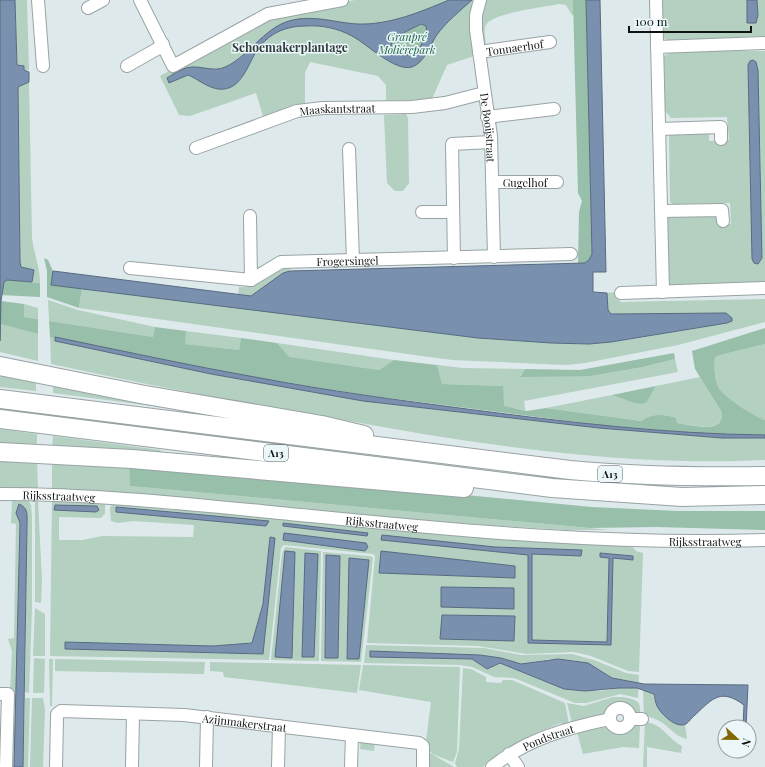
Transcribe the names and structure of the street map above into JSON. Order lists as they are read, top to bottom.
{
  "streets": {
    "highway": ["A13"],
    "street": [
      "Tonnaerhof",
      "Maaskantstraat",
      "De Booijstraat",
      "Gugelhof",
      "Frogersingel",
      "Rijksstraatweg",
      "Azijnmakerstraat",
      "Pondstraat"
    ]
  },
  "crossings": [
    ["Tonnaerhof", "De Booijstraat"],
    ["Maaskantstraat", "De Booijstraat"],
    ["De Booijstraat", "Gugelhof"],
    ["De Booijstraat", "Frogersingel"]
  ],
  "districts": ["Schoemakerplantage"],
  "parks": ["Granpré Moliérepark"],
  "scale_bar": "100 m",
  "north": "right"
}
